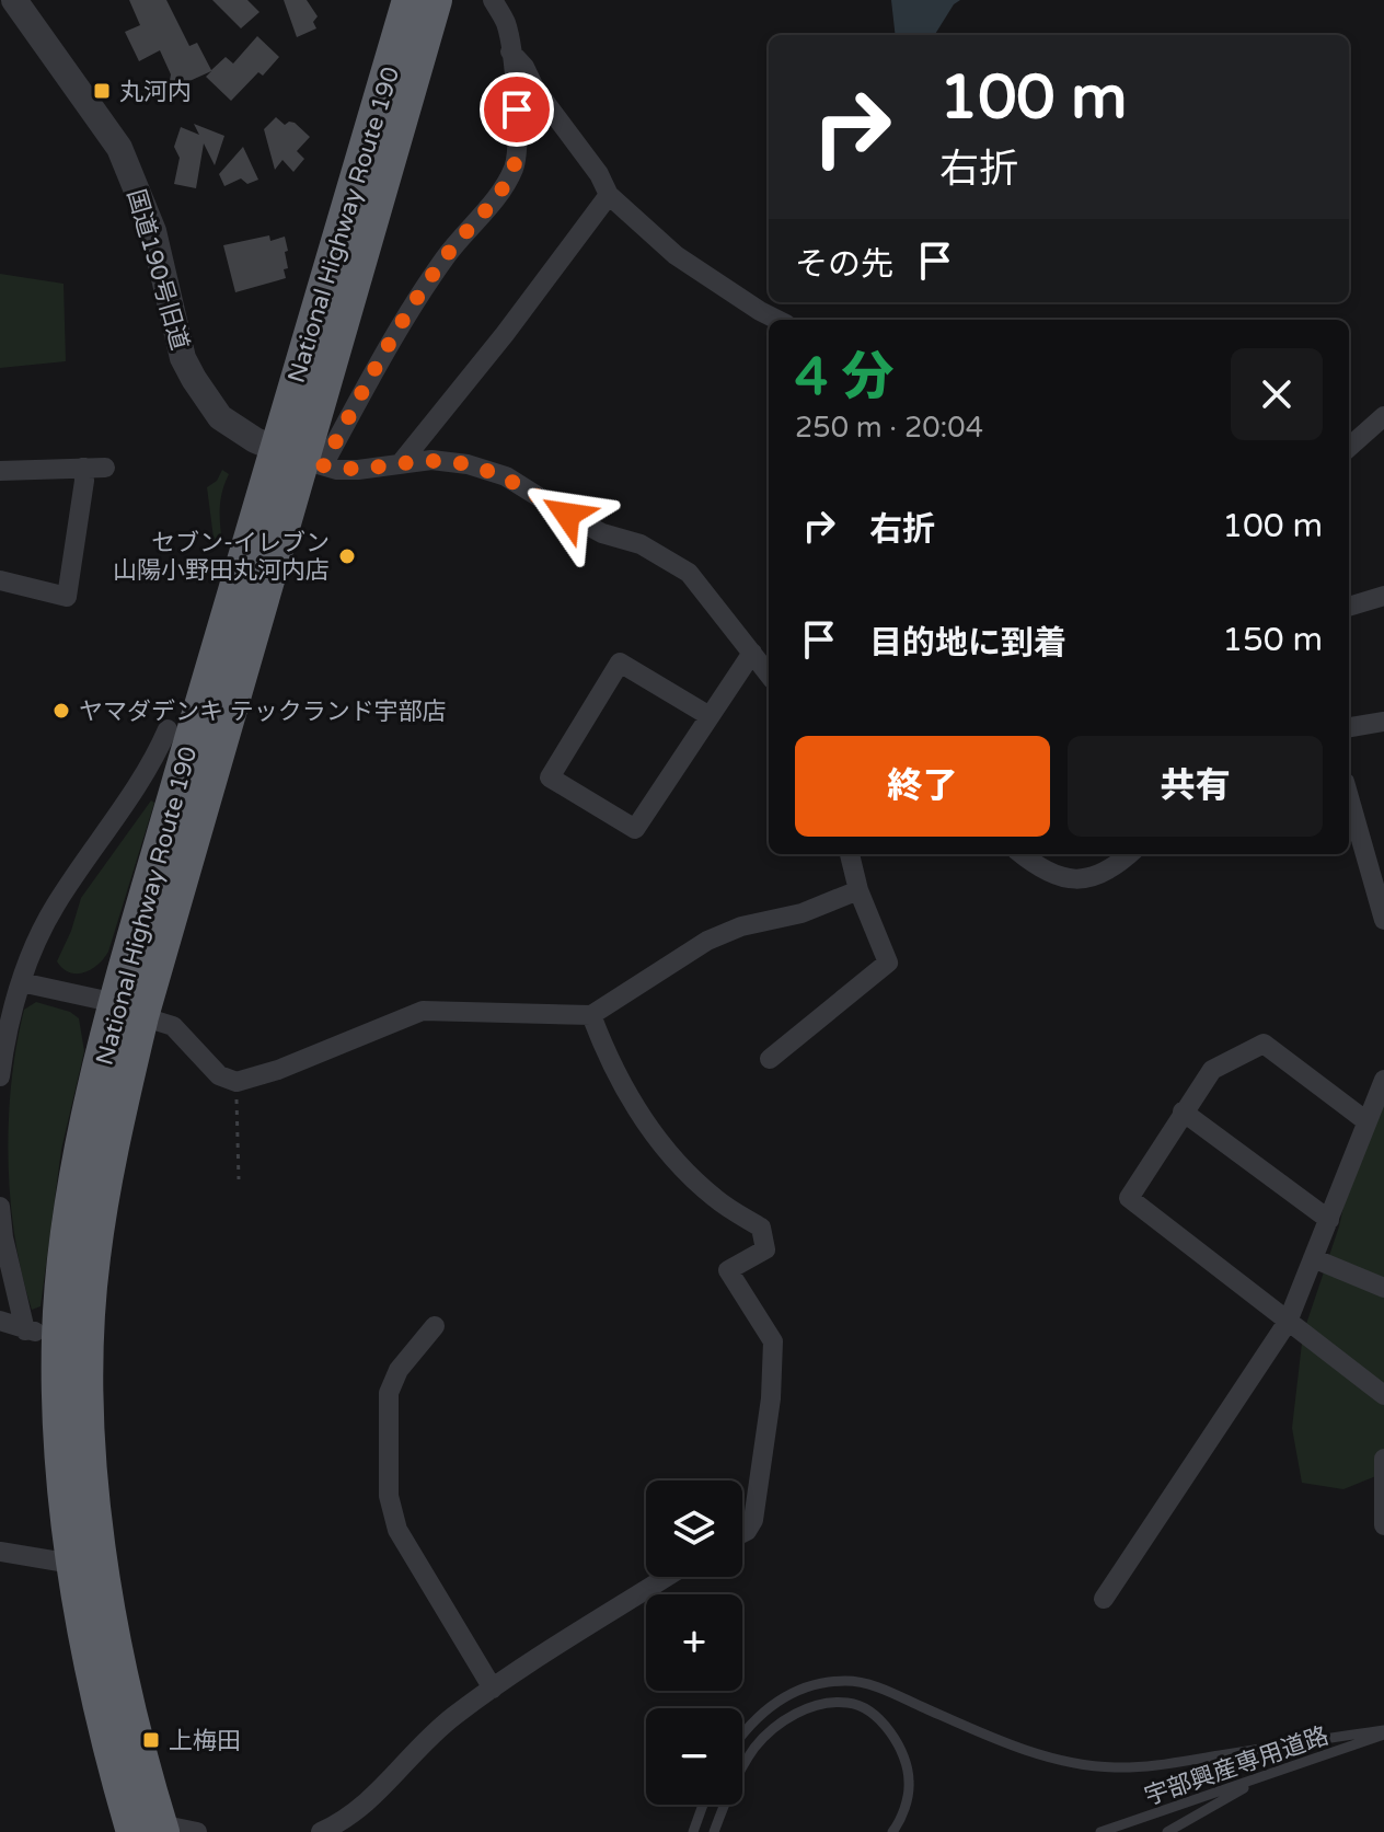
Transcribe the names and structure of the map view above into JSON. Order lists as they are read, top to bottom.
{
  "streets": {
    "highway": ["National Highway Route 190"],
    "street": ["国道190号旧道"],
    "lane": ["宇部興産専用道路"]
  },
  "crossings": [
    ["National Highway Route 190", "国道190号旧道"]
  ],
  "places": {
    "transit": ["丸河内", "上梅田"],
    "other": ["セブン-イレブン 山陽小野田丸河内店", "ヤマダデンキ テックランド宇部店"]
  },
  "page": {
    "turn": ["100 m", "右折"],
    "then": "その先",
    "heading": ["4 分", "250 m · 20:04"],
    "list": [
      {
        "name": "右折",
        "value": "100 m"
      },
      {
        "name": "目的地に到着",
        "value": "150 m"
      }
    ],
    "buttons": ["終了", "共有"],
    "map_buttons": ["+", "−"]
  }
}
